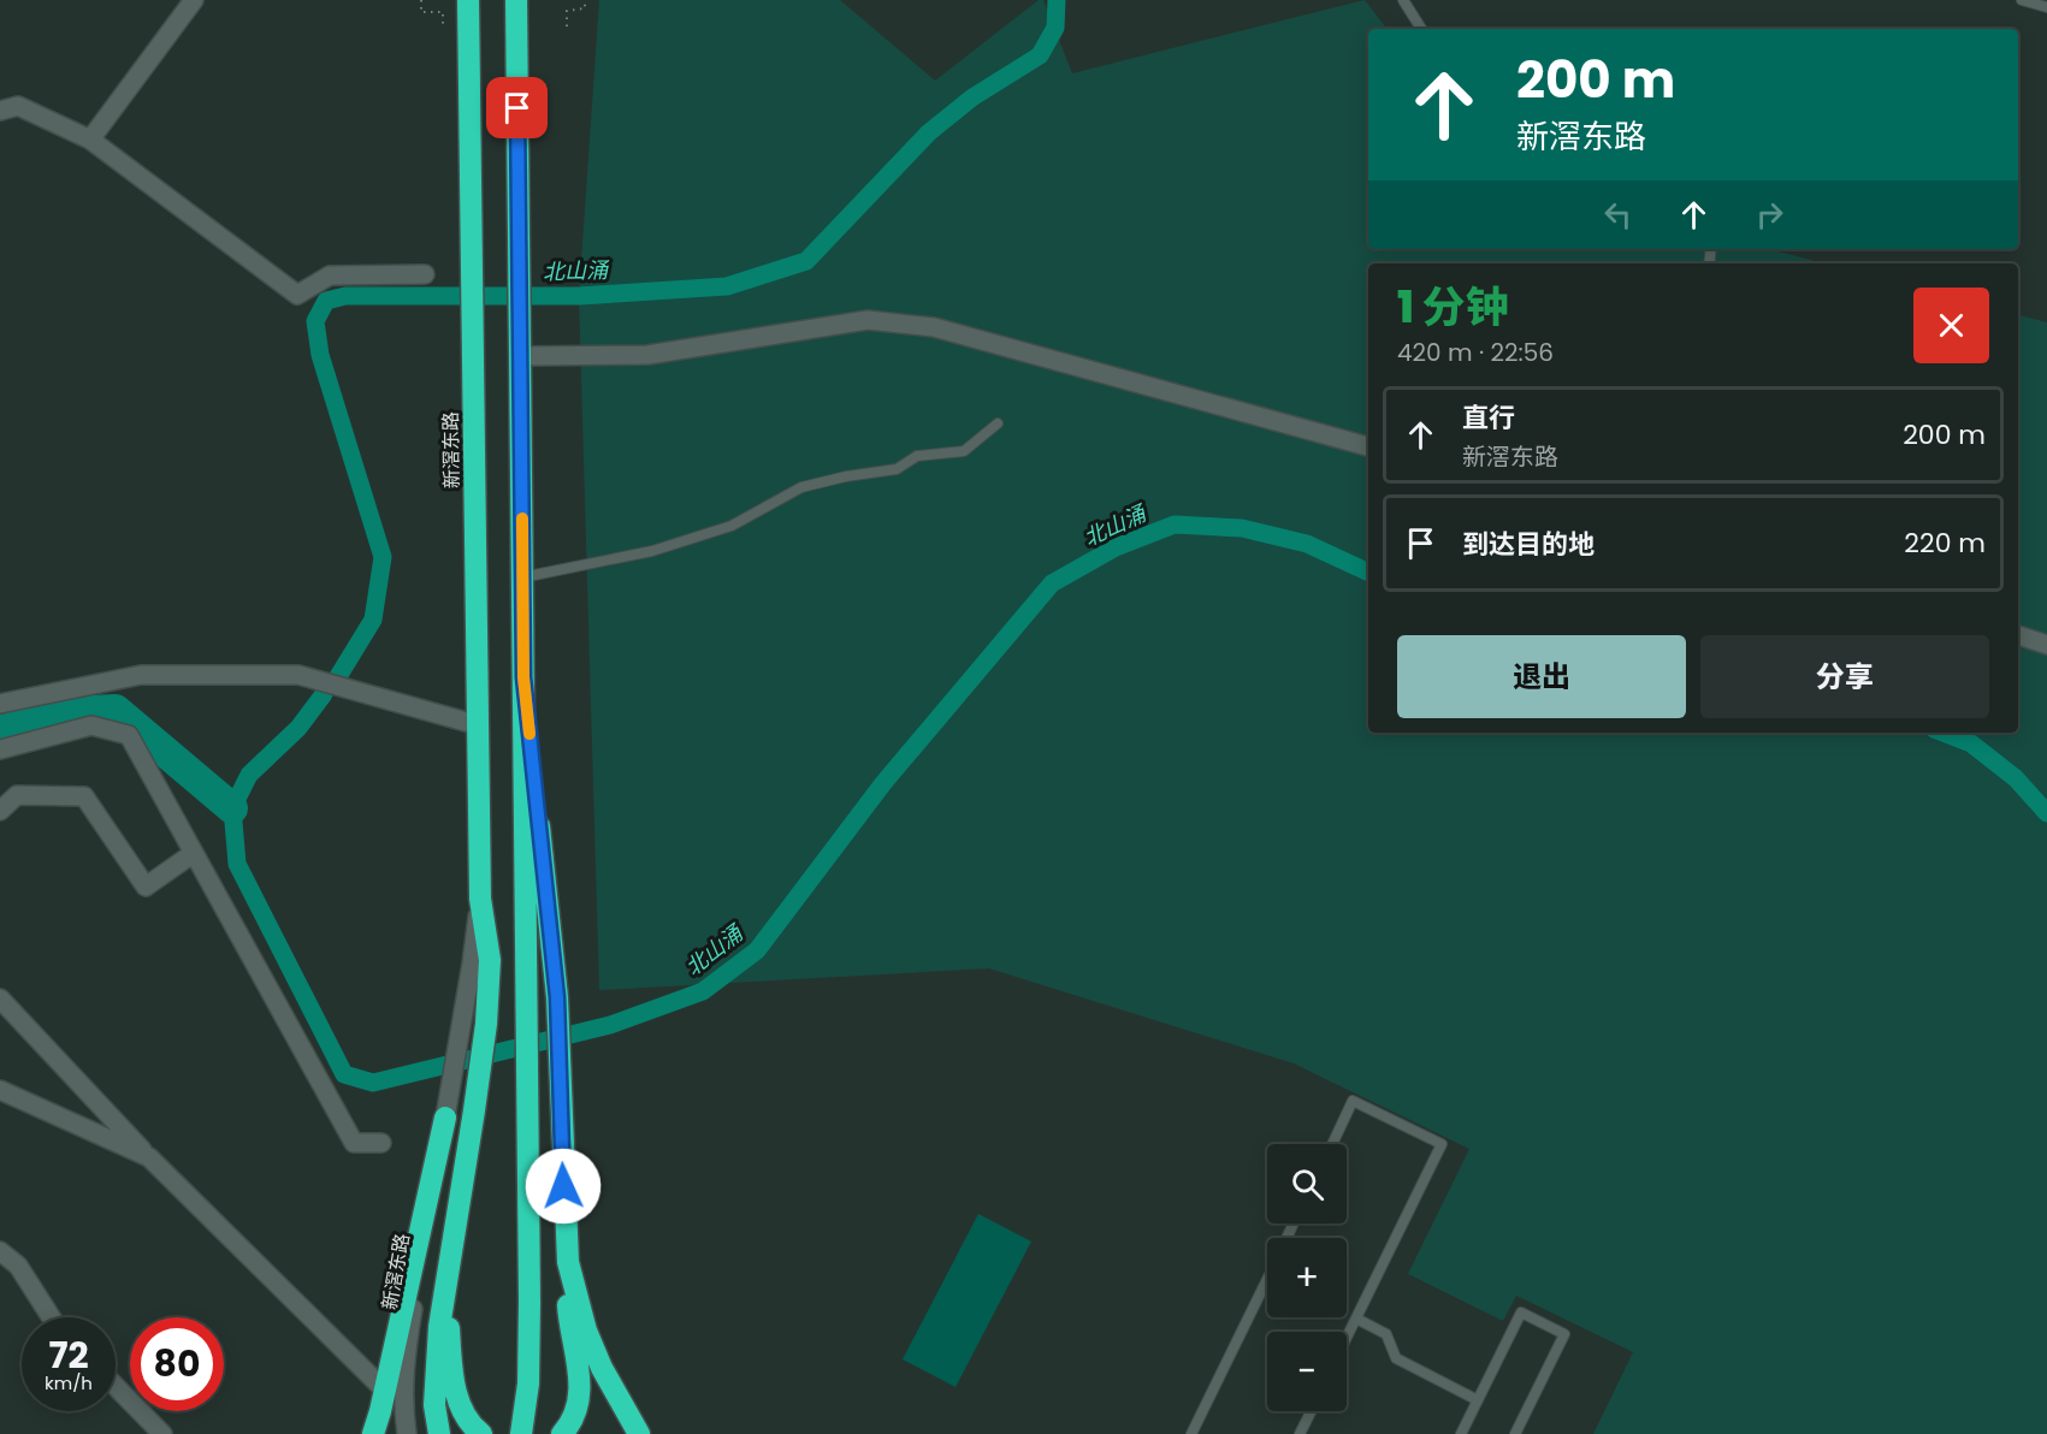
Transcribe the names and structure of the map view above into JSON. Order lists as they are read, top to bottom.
{
  "streets": {
    "highway": ["新滘东路"]
  },
  "water": ["北山涌"],
  "page": {
    "turn": ["200 m", "新滘东路"],
    "heading": ["1 分钟", "420 m · 22:56"],
    "list": [
      {
        "name": "直行",
        "note": "新滘东路",
        "value": "200 m"
      },
      {
        "name": "到达目的地",
        "value": "220 m"
      }
    ],
    "buttons": ["退出", "分享"],
    "map_buttons": ["+", "−"],
    "speed": "72 km/h",
    "limit": "80"
  }
}
